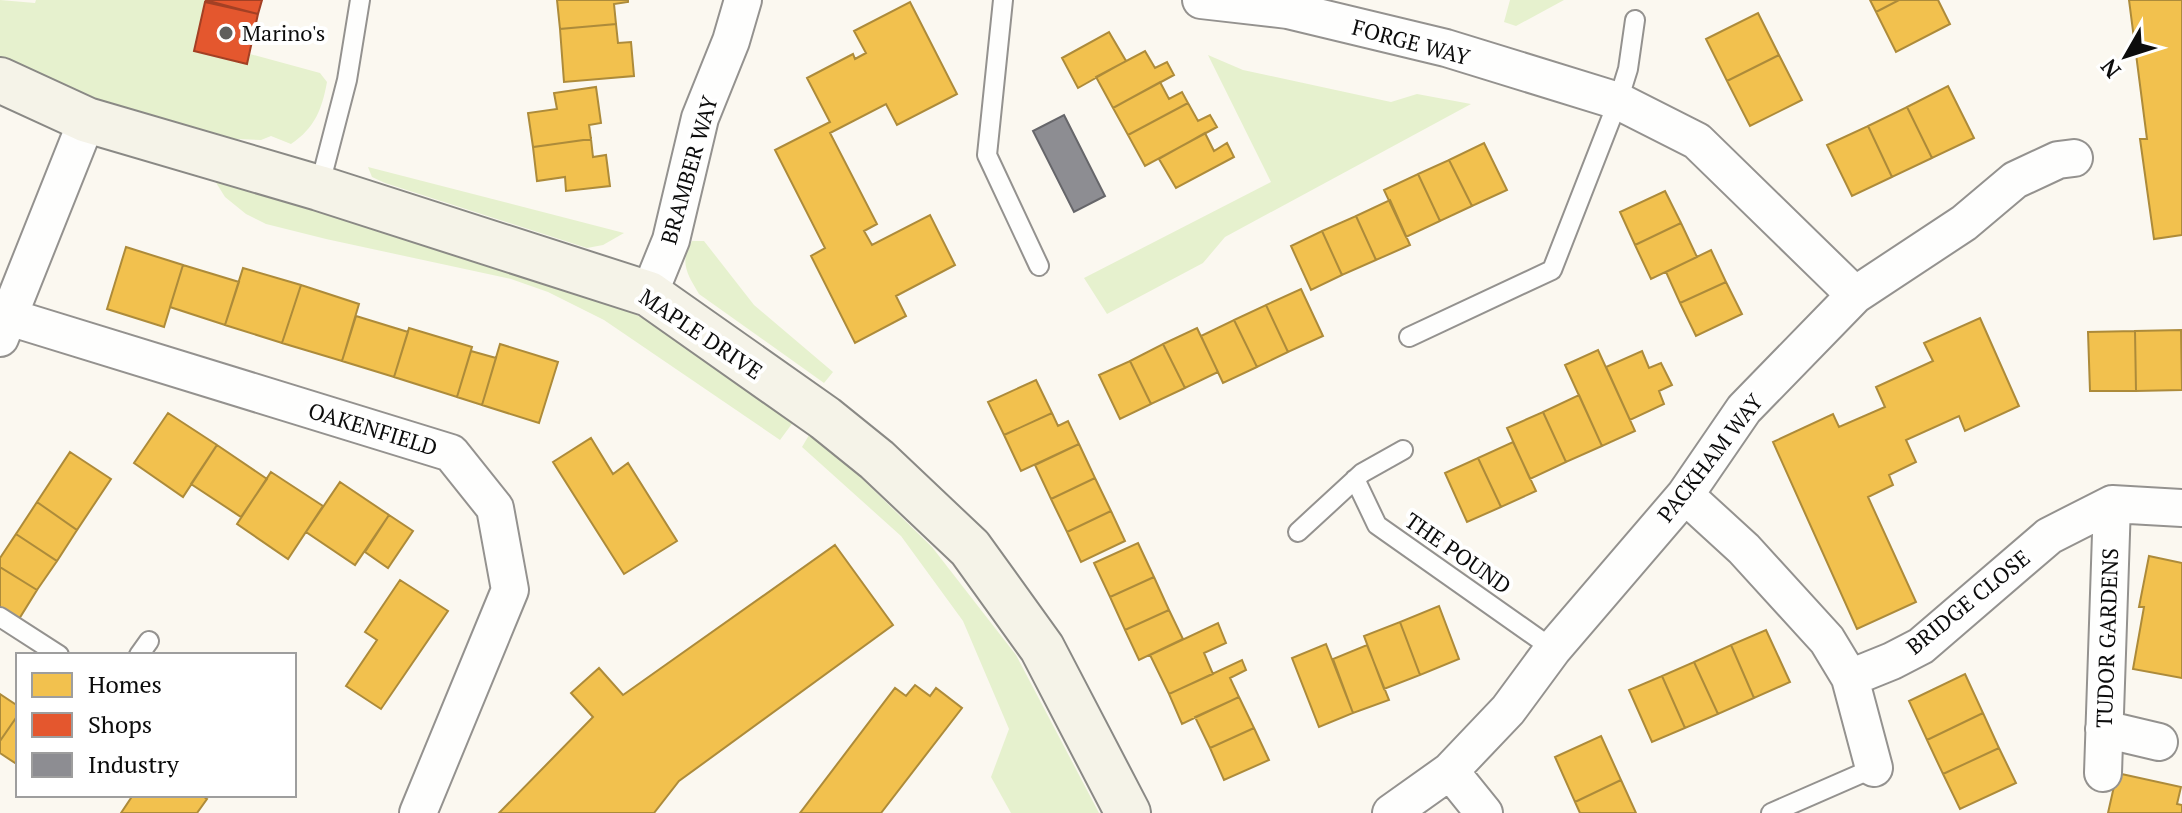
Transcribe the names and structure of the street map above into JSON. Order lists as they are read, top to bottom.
{
  "streets": {
    "street": [
      "FORGE WAY",
      "BRAMBER WAY",
      "MAPLE DRIVE",
      "OAKENFIELD",
      "PACKHAM WAY",
      "BRIDGE CLOSE",
      "TUDOR GARDENS"
    ],
    "lane": ["THE POUND"]
  },
  "crossings": [
    ["FORGE WAY", "PACKHAM WAY"],
    ["BRAMBER WAY", "MAPLE DRIVE"],
    ["PACKHAM WAY", "THE POUND"],
    ["BRIDGE CLOSE", "TUDOR GARDENS"]
  ],
  "places": ["Marino's"],
  "legend": ["Homes", "Shops", "Industry"],
  "north": "bottom left"
}
